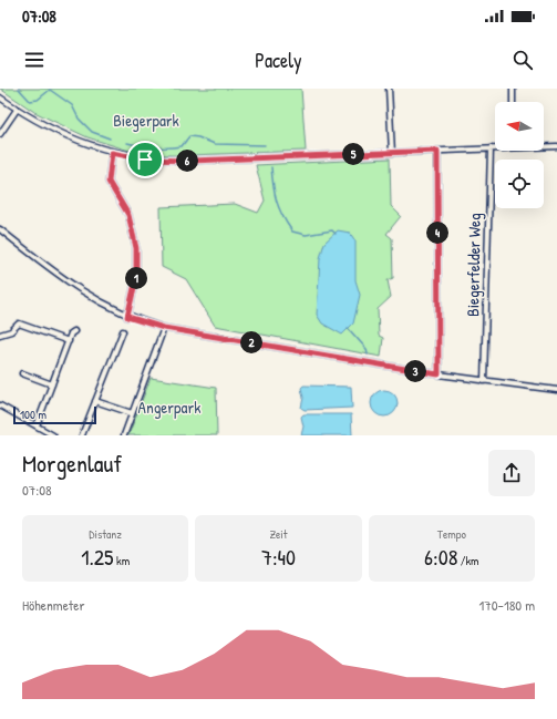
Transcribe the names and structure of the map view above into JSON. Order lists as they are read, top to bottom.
{
  "streets": {
    "street": ["Biegerfelder Weg"]
  },
  "parks": ["Biegerpark", "Angerpark"],
  "scale_bar": "100 m",
  "north": "left",
  "page": {
    "status": "07:08",
    "header": "Pacely",
    "pins": [
      "5",
      "6",
      "4",
      "1",
      "2",
      "3"
    ],
    "scale": "100 m",
    "heading": ["Morgenlauf", "07:08"],
    "stats": [
      ["Distanz", "1.25 km"],
      ["Zeit", "7:40"],
      ["Tempo", "6:08 /km"]
    ],
    "chart": ["Höhenmeter", "170–180 m"]
  }
}
